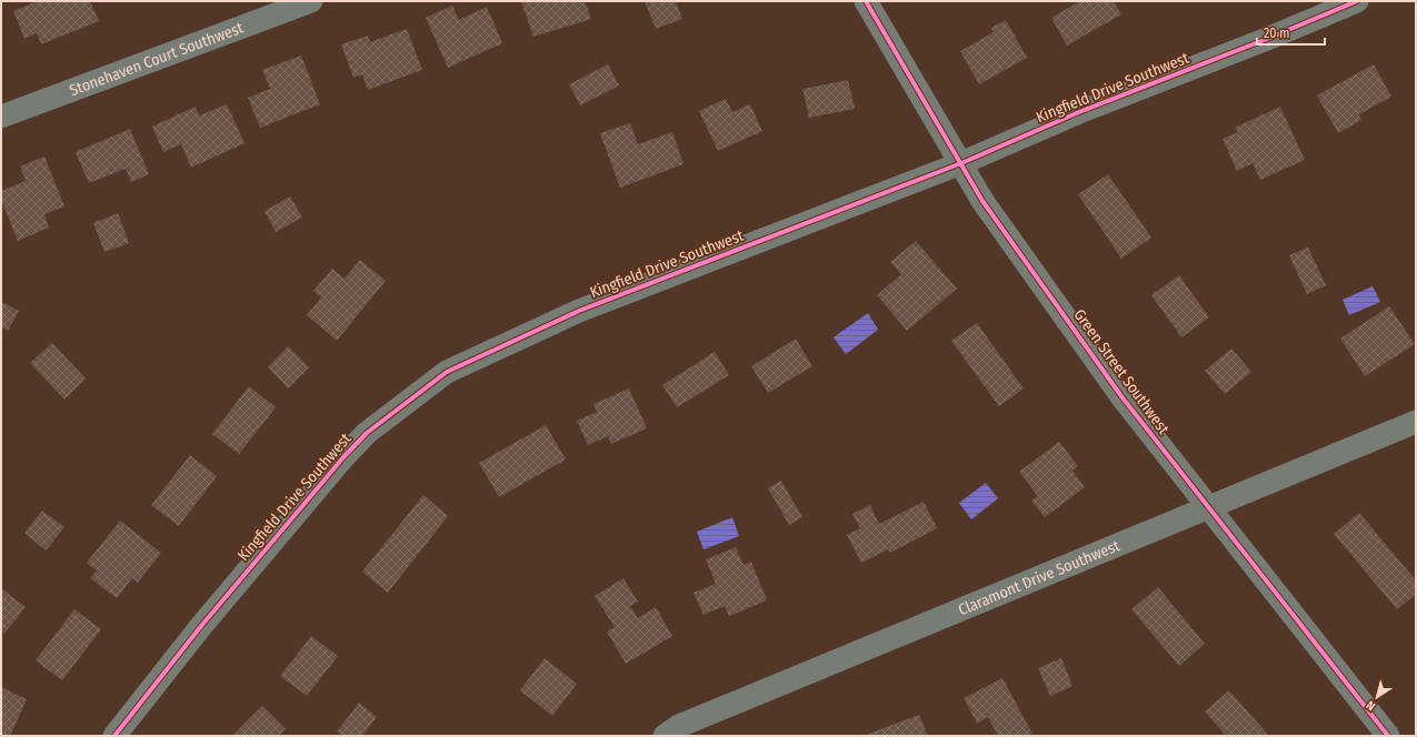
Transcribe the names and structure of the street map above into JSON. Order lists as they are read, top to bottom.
{
  "streets": {
    "street": [
      "Stonehaven Court Southwest",
      "Kingfield Drive Southwest",
      "Green Street Southwest",
      "Claramont Drive Southwest"
    ]
  },
  "crossings": [
    ["Kingfield Drive Southwest", "Green Street Southwest"],
    ["Green Street Southwest", "Claramont Drive Southwest"]
  ],
  "scale_bar": "20 m",
  "north": "bottom left"
}
